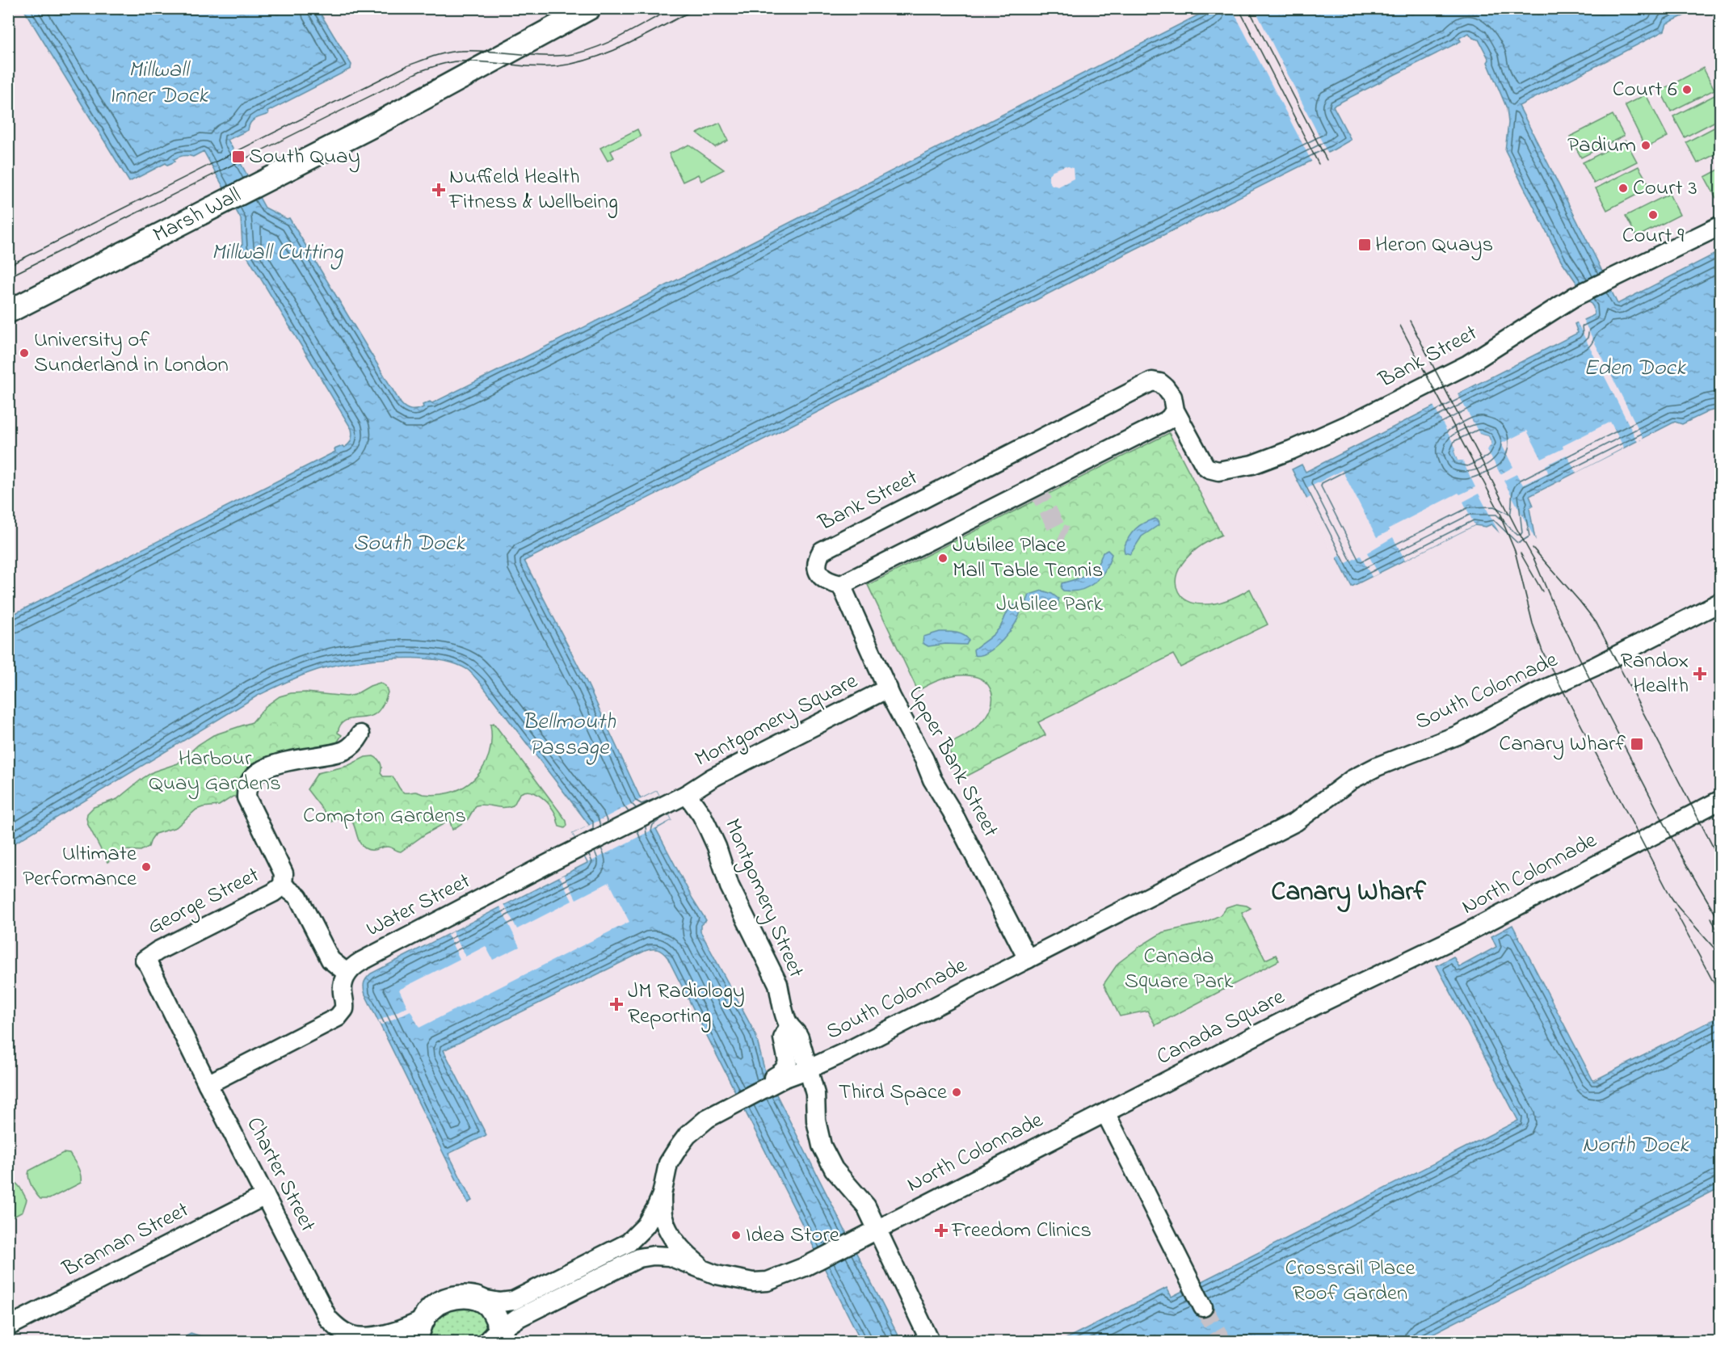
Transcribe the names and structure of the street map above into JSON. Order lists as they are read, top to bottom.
{
  "streets": {
    "street": [
      "Marsh Wall",
      "Bank Street",
      "South Colonnade",
      "Montgomery Square",
      "Upper Bank Street",
      "North Colonnade",
      "Montgomery Street",
      "George Street",
      "Water Street",
      "Canada Square",
      "Charter Street",
      "Brannan Street"
    ]
  },
  "crossings": [
    ["Bank Street", "Upper Bank Street"],
    ["South Colonnade", "Upper Bank Street"],
    ["South Colonnade", "Montgomery Street"],
    ["Montgomery Square", "Upper Bank Street"],
    ["Montgomery Square", "Montgomery Street"],
    ["Montgomery Square", "Water Street"],
    ["North Colonnade", "Montgomery Street"],
    ["North Colonnade", "Canada Square"],
    ["Montgomery Street", "Water Street"],
    ["George Street", "Charter Street"],
    ["Charter Street", "Brannan Street"]
  ],
  "districts": ["Canary Wharf"],
  "water": [
    "Millwall Inner Dock",
    "Millwall Cutting",
    "Eden Dock",
    "South Dock",
    "Bellmouth Passage",
    "North Dock"
  ],
  "parks": [
    "Jubilee Park",
    "Harbour Quay Gardens",
    "Compton Gardens",
    "Canada Square Park",
    "Crossrail Place Roof Garden"
  ],
  "places": {
    "other": [
      "Court 6",
      "Padium",
      "Court 3",
      "Court 9",
      "University of Sunderland in London",
      "Jubilee Place Mall Table Tennis",
      "Ultimate Performance",
      "Third Space",
      "Idea Store"
    ],
    "transit": ["South Quay", "Heron Quays", "Canary Wharf"],
    "health": [
      "Nuffield Health Fitness & Wellbeing",
      "Randox Health",
      "JM Radiology Reporting",
      "Freedom Clinics"
    ]
  }
}
